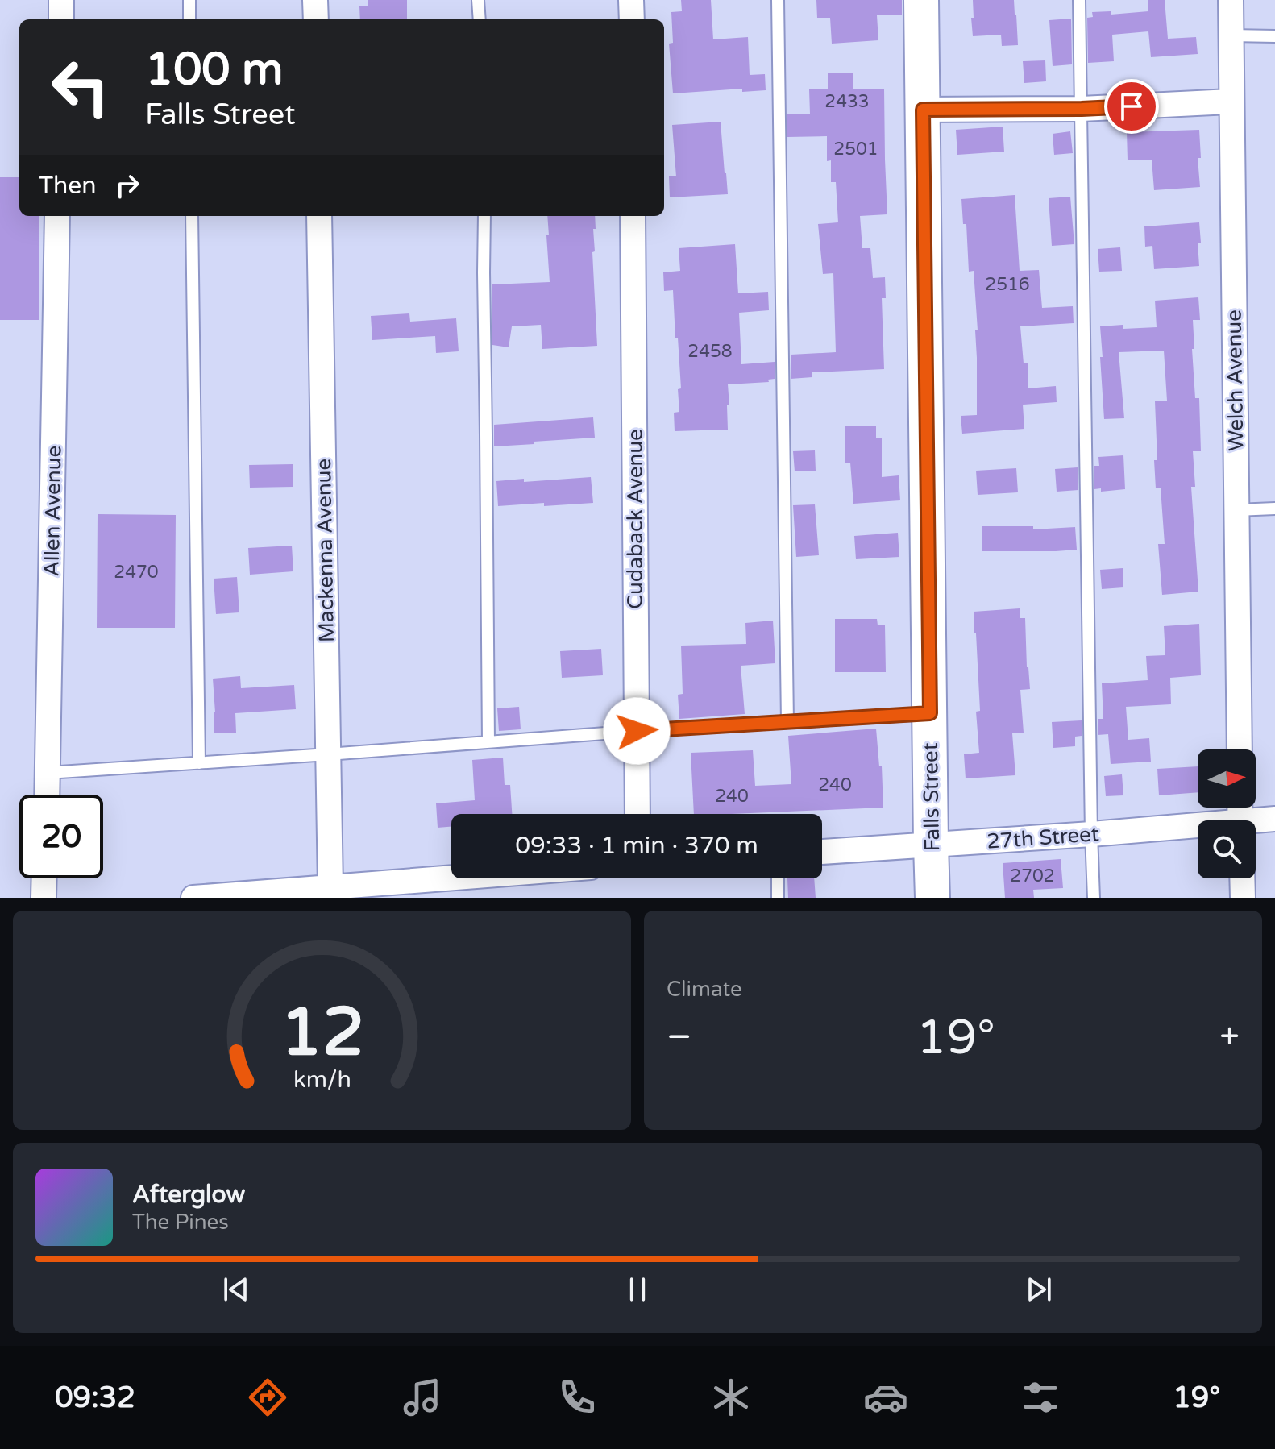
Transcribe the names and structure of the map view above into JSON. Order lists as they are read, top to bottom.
{
  "streets": {
    "street": [
      "Welch Avenue",
      "Allen Avenue",
      "Cudaback Avenue",
      "Mackenna Avenue",
      "Falls Street",
      "27th Street"
    ]
  },
  "crossings": [
    ["Falls Street", "27th Street"]
  ],
  "house_numbers": [
    "2433",
    "2501",
    "2516",
    "2458",
    "2470",
    "240",
    "240",
    "2702"
  ],
  "north": "right",
  "page": {
    "turn": ["100 m", "Falls Street"],
    "then": "Then",
    "limit": "20",
    "trip": "09:33 · 1 min · 370 m",
    "tile": "Climate",
    "heat": ["−", "19°", "+"],
    "song": ["Afterglow", "The Pines"],
    "tabs": ["09:32", "19°"],
    "gauge": ["12", "km/h"]
  }
}
